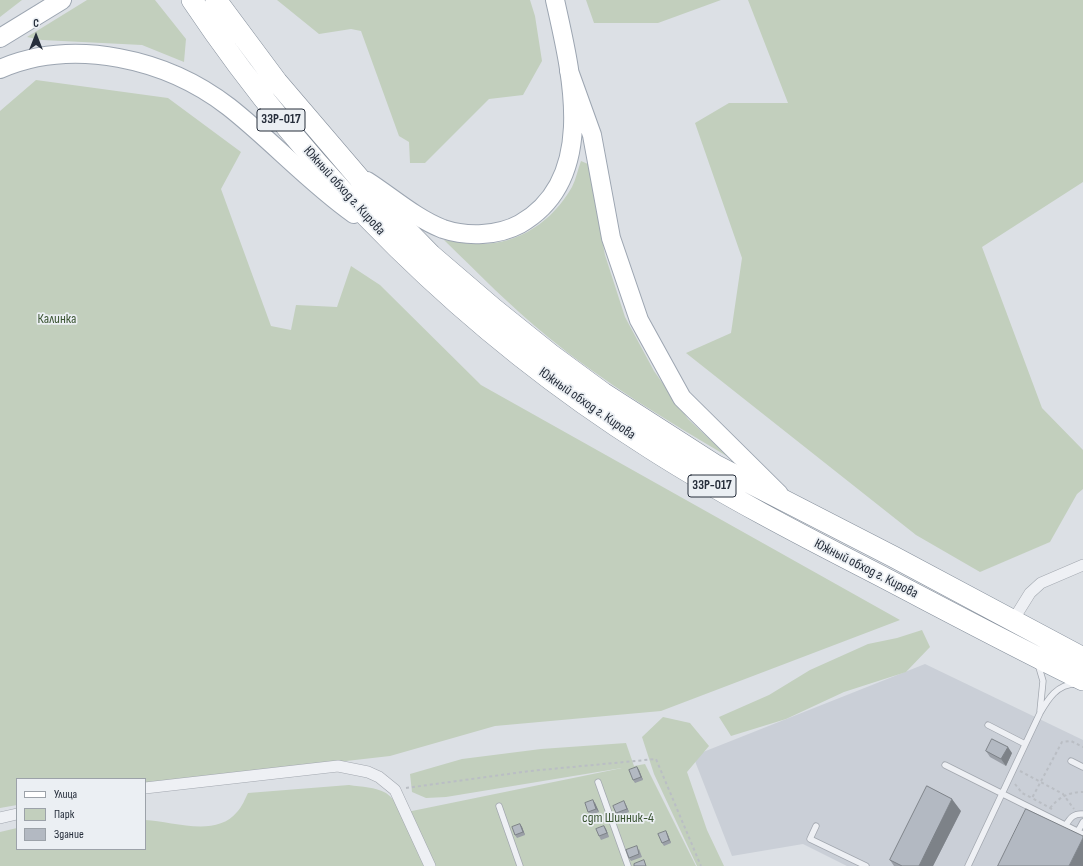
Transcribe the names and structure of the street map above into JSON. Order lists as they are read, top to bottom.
{
  "streets": {
    "highway": ["33Р-017", "Южный обход г. Кирова"]
  },
  "parks": ["Калинка", "сдт Шинник-4"],
  "legend": ["Улица", "Парк", "Здание"],
  "north": "top"
}
